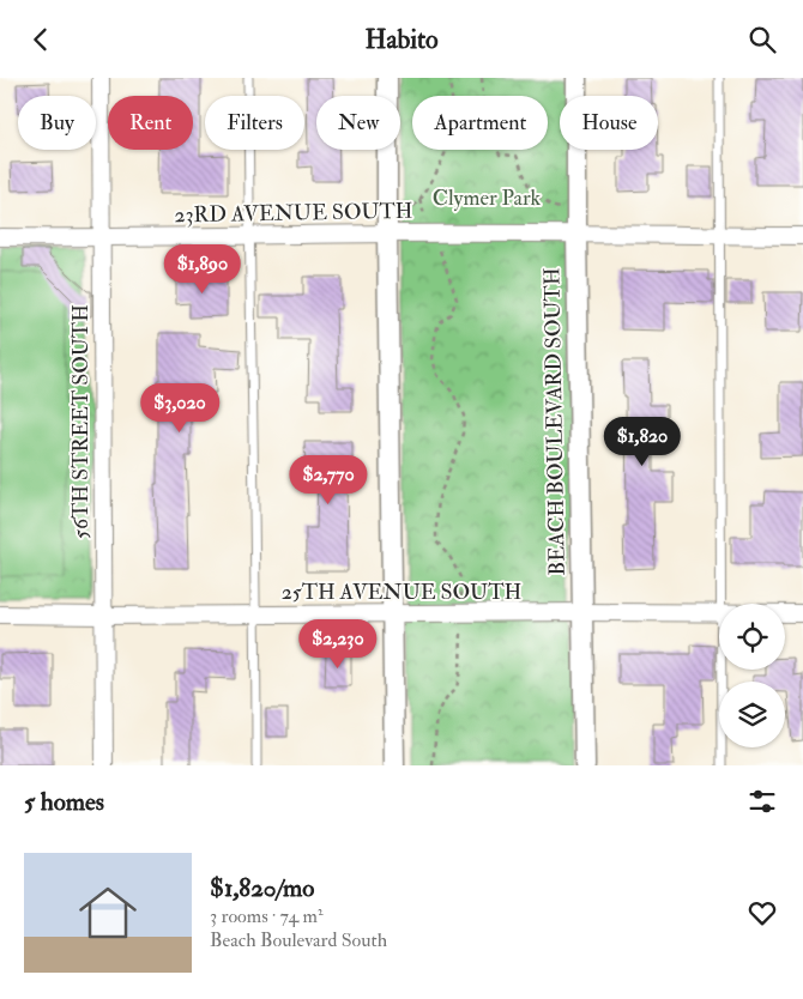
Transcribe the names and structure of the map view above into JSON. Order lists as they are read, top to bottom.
{
  "streets": {
    "street": [
      "23RD AVENUE SOUTH",
      "56TH STREET SOUTH",
      "BEACH BOULEVARD SOUTH",
      "25TH AVENUE SOUTH"
    ]
  },
  "crossings": [
    ["23RD AVENUE SOUTH", "56TH STREET SOUTH"],
    ["23RD AVENUE SOUTH", "BEACH BOULEVARD SOUTH"],
    ["56TH STREET SOUTH", "25TH AVENUE SOUTH"],
    ["BEACH BOULEVARD SOUTH", "25TH AVENUE SOUTH"]
  ],
  "parks": ["Clymer Park"],
  "page": {
    "header": "Habito",
    "chip": [
      "Buy",
      "Rent",
      "Filters",
      "New",
      "Apartment",
      "House"
    ],
    "price": [
      "$1,890",
      "$3,020",
      "$1,820",
      "$2,770",
      "$2,230"
    ],
    "heading": "5 homes",
    "list": [
      {
        "name": "$1,820/mo",
        "note": "3 rooms · 74 m² · Beach Boulevard South"
      }
    ]
  }
}
